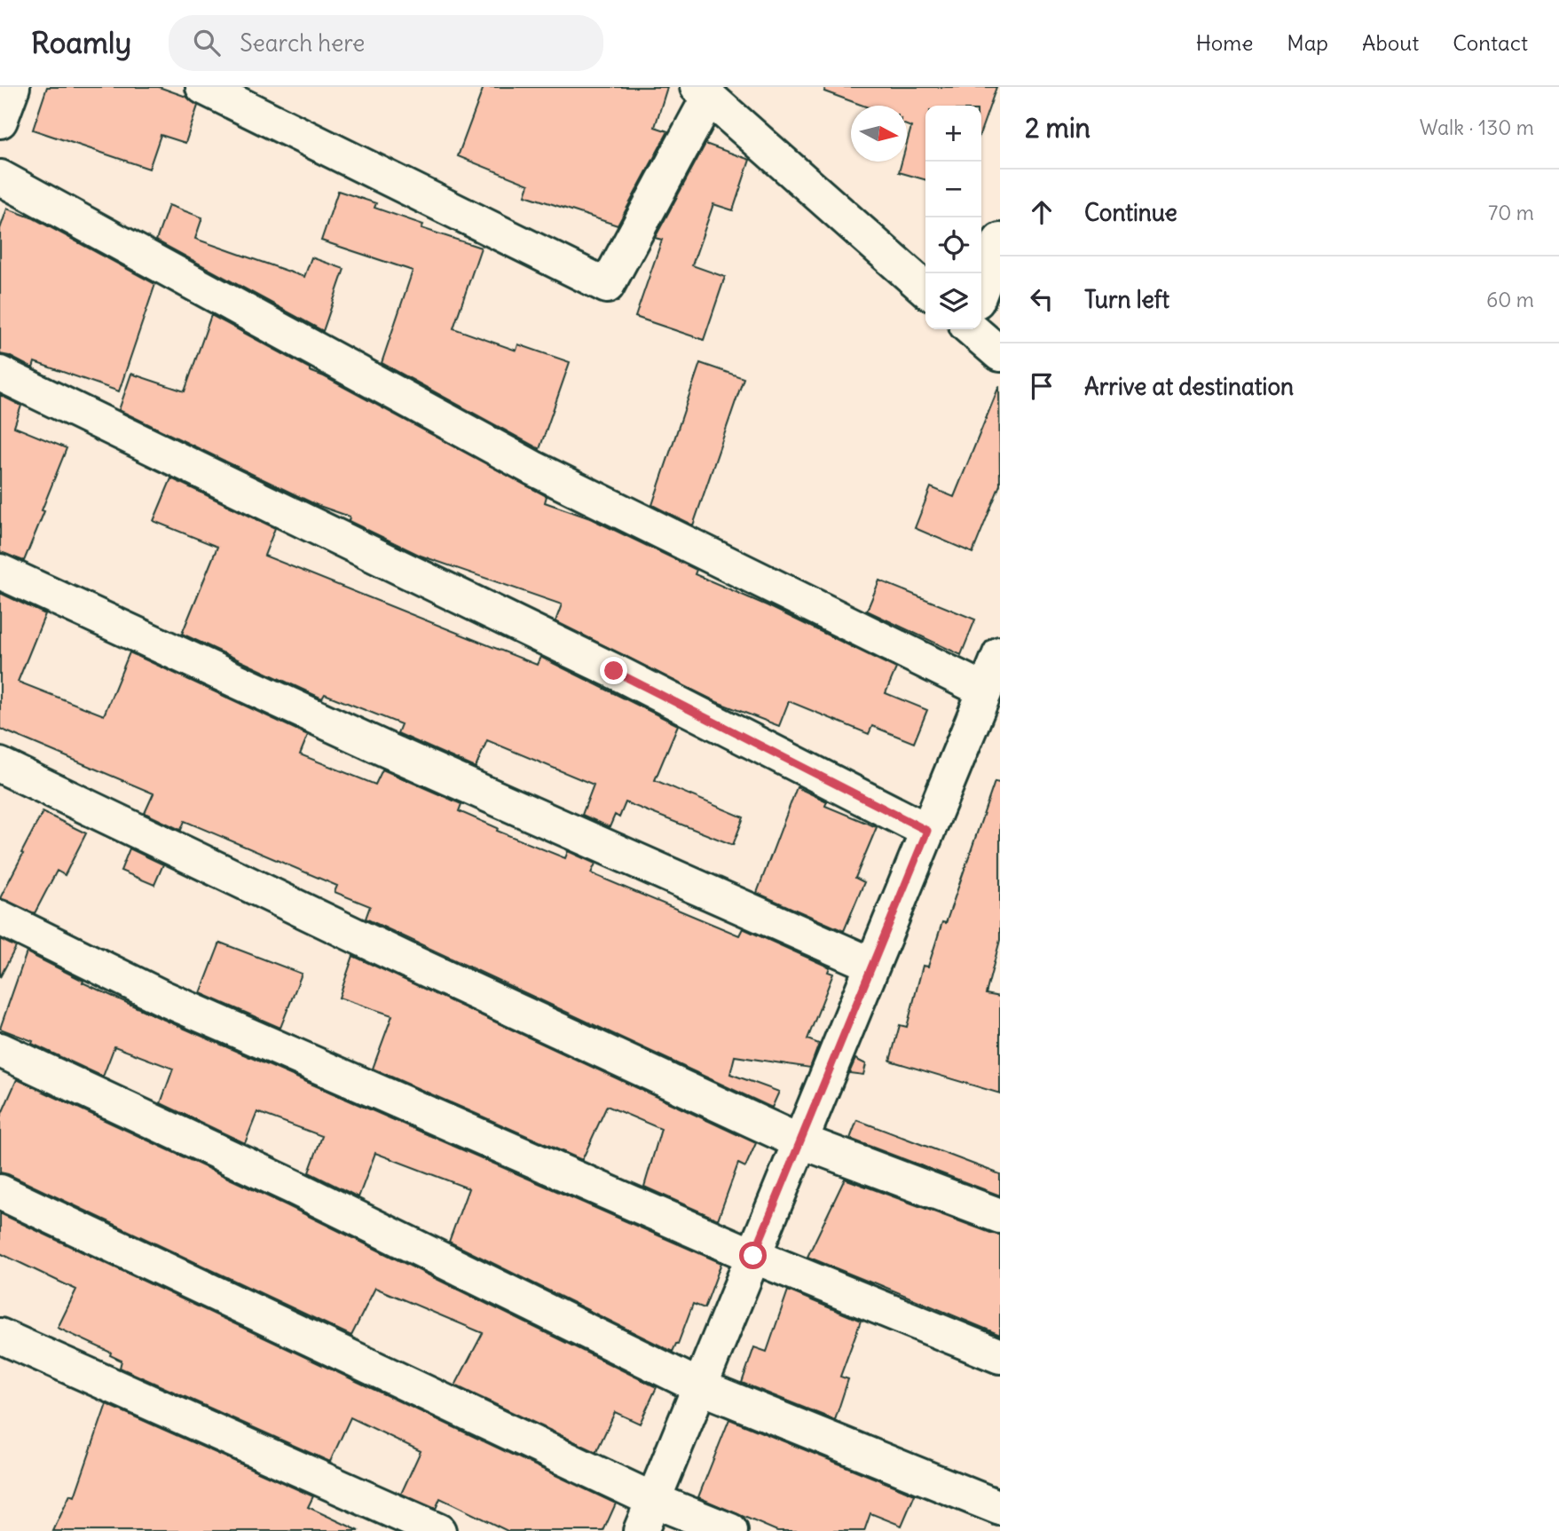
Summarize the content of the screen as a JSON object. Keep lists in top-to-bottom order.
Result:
{
  "north": "right",
  "page": {
    "header": "Roamly",
    "search": "Search here",
    "nav": [
      "Home",
      "Map",
      "About",
      "Contact"
    ],
    "heading": ["2 min", "Walk · 130 m"],
    "map_buttons": ["+", "−"],
    "list": [
      ["Continue", "70 m"],
      ["Turn left", "60 m"],
      "Arrive at destination"
    ]
  }
}
